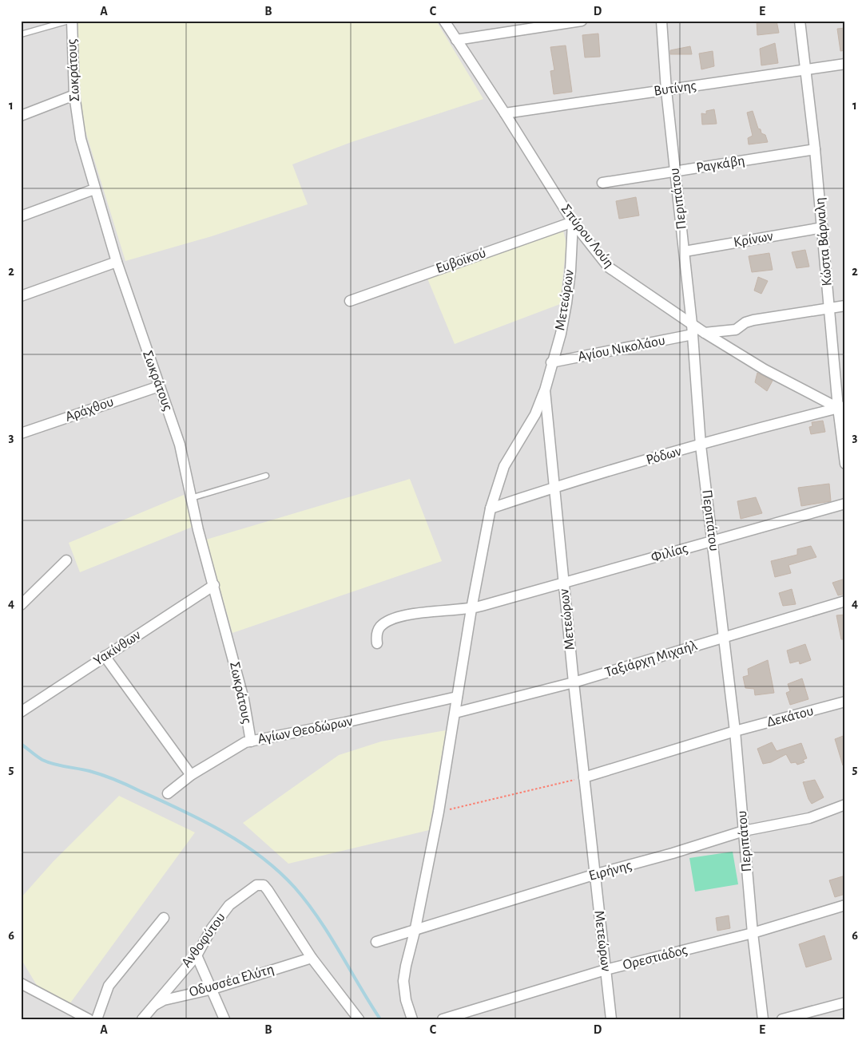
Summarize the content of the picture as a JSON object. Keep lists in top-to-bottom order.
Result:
{
  "streets": {
    "street": [
      "Σωκράτους",
      "Βυτίνης",
      "Ραγκάβη",
      "Περιπάτου",
      "Σπύρου Λούη",
      "Κρίνων",
      "Κώστα Βάρναλη",
      "Ευβοϊκού",
      "Μετεώρων",
      "Αγίου Νικολάου",
      "Αράχθου",
      "Ρόδων",
      "Φιλίας",
      "Υακίνθων",
      "Ταξιάρχη Μιχαήλ",
      "Δεκάτου",
      "Αγίων Θεοδώρων",
      "Ειρήνης",
      "Ανθοφύτου",
      "Ορεστιάδος",
      "Οδυσσέα Ελύτη"
    ]
  },
  "crossings": [
    ["Σωκράτους", "Αράχθου"],
    ["Σωκράτους", "Υακίνθων"],
    ["Σωκράτους", "Αγίων Θεοδώρων"],
    ["Βυτίνης", "Περιπάτου"],
    ["Βυτίνης", "Σπύρου Λούη"],
    ["Βυτίνης", "Κώστα Βάρναλη"],
    ["Ραγκάβη", "Περιπάτου"],
    ["Ραγκάβη", "Κώστα Βάρναλη"],
    ["Περιπάτου", "Σπύρου Λούη"],
    ["Περιπάτου", "Κρίνων"],
    ["Περιπάτου", "Αγίου Νικολάου"],
    ["Περιπάτου", "Ρόδων"],
    ["Περιπάτου", "Φιλίας"],
    ["Περιπάτου", "Ταξιάρχη Μιχαήλ"],
    ["Περιπάτου", "Δεκάτου"],
    ["Περιπάτου", "Ειρήνης"],
    ["Περιπάτου", "Ορεστιάδος"],
    ["Σπύρου Λούη", "Κώστα Βάρναλη"],
    ["Σπύρου Λούη", "Ευβοϊκού"],
    ["Σπύρου Λούη", "Μετεώρων"],
    ["Σπύρου Λούη", "Αγίου Νικολάου"],
    ["Σπύρου Λούη", "Ρόδων"],
    ["Κρίνων", "Κώστα Βάρναλη"],
    ["Κώστα Βάρναλη", "Ρόδων"],
    ["Ευβοϊκού", "Μετεώρων"],
    ["Μετεώρων", "Αγίου Νικολάου"],
    ["Μετεώρων", "Ρόδων"],
    ["Μετεώρων", "Φιλίας"],
    ["Μετεώρων", "Ταξιάρχη Μιχαήλ"],
    ["Μετεώρων", "Δεκάτου"],
    ["Μετεώρων", "Ειρήνης"],
    ["Μετεώρων", "Ορεστιάδος"],
    ["Ανθοφύτου", "Οδυσσέα Ελύτη"]
  ],
  "grid": {
    "columns": [
      "A",
      "B",
      "C",
      "D",
      "E"
    ],
    "rows": [
      "1",
      "2",
      "3",
      "4",
      "5",
      "6"
    ]
  }
}
